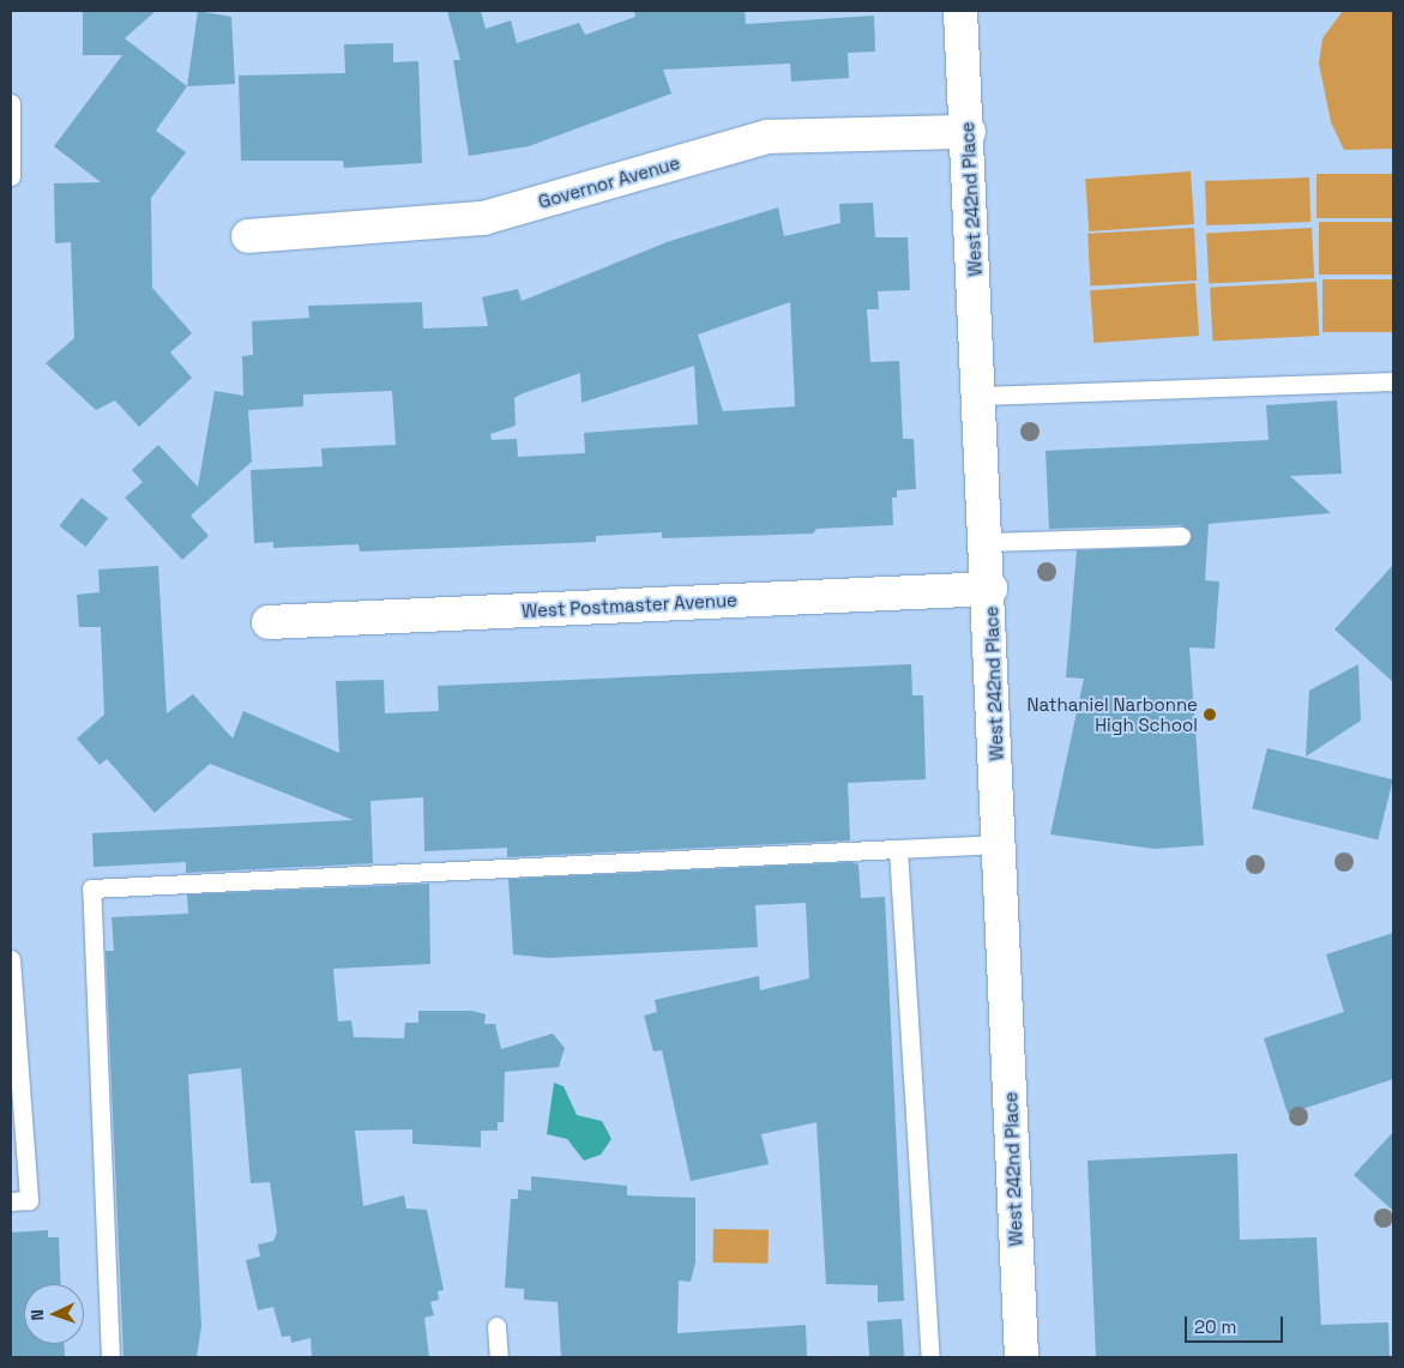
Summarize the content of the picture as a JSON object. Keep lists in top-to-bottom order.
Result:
{
  "streets": {
    "street": ["Governor Avenue", "West 242nd Place", "West Postmaster Avenue"]
  },
  "crossings": [
    ["Governor Avenue", "West 242nd Place"],
    ["West 242nd Place", "West Postmaster Avenue"]
  ],
  "places": ["Nathaniel Narbonne High School"],
  "scale_bar": "20 m",
  "north": "left"
}
